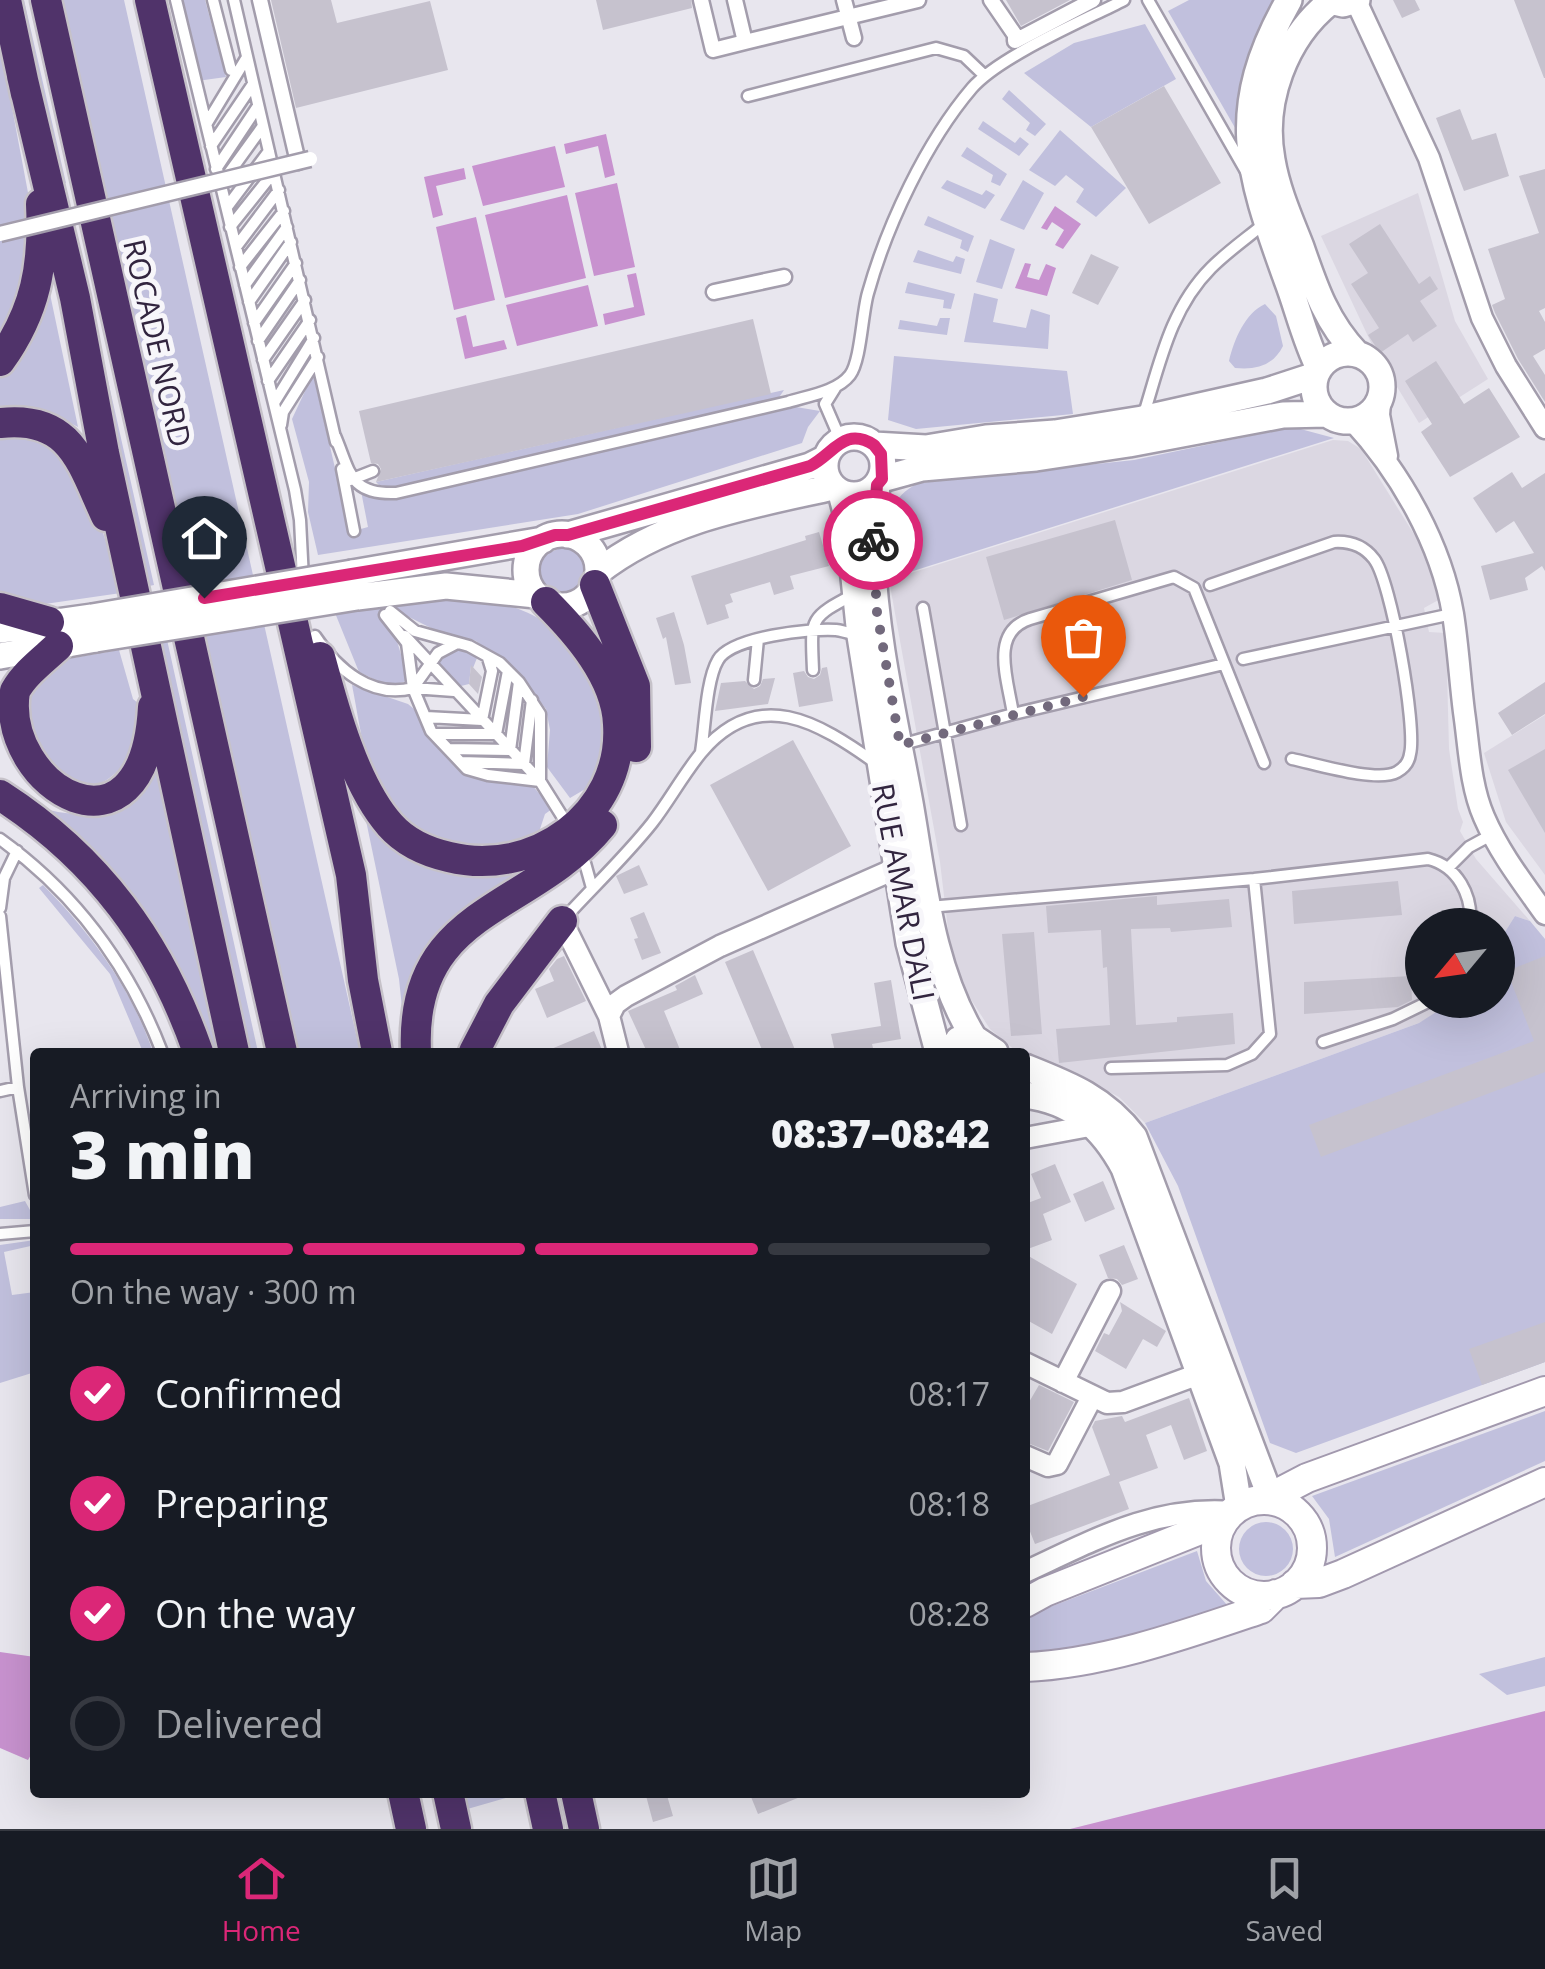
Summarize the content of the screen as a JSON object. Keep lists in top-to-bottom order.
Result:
{
  "streets": {
    "highway": ["ROCADE NORD"],
    "street": ["RUE AMAR DALI"]
  },
  "north": "bottom left",
  "page": {
    "heading": ["3 min", "Arriving in", "08:37–08:42"],
    "bar": "On the way · 300 m",
    "list": [
      ["Confirmed", "08:17"],
      ["Preparing", "08:18"],
      ["On the way", "08:28"],
      "Delivered"
    ],
    "tabs": ["Home", "Map", "Saved"]
  }
}
